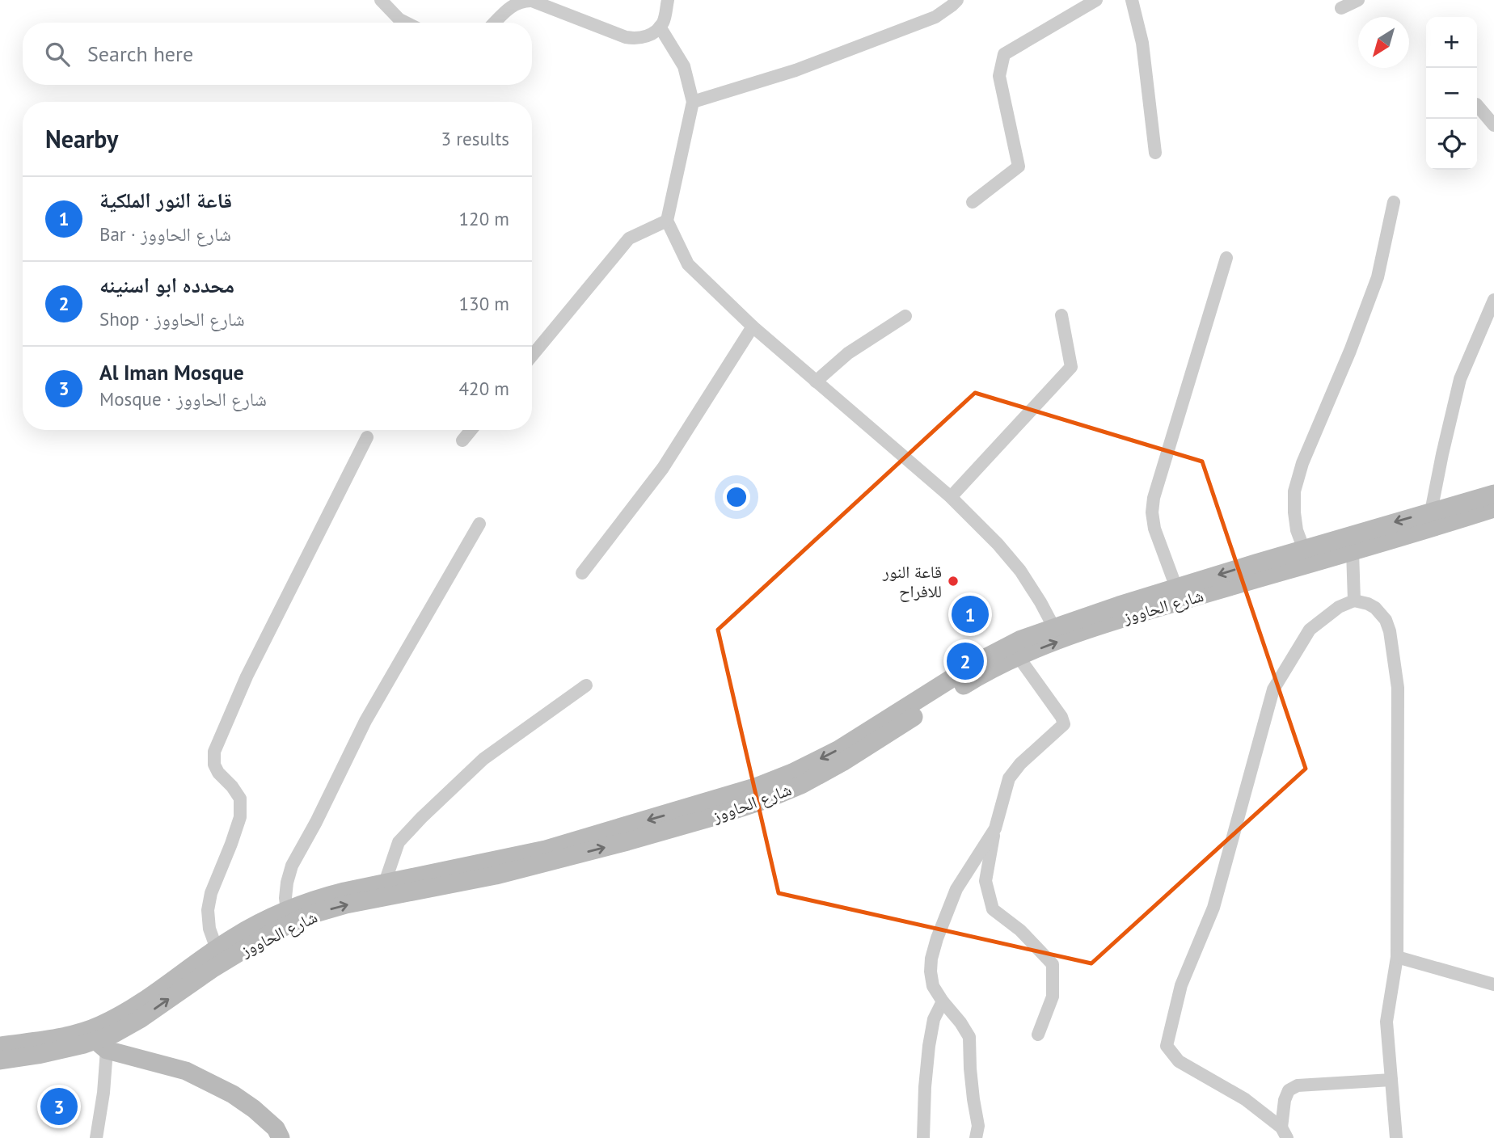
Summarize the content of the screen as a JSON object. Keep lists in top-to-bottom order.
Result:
{
  "streets": {
    "main road": ["شارع الحاووز"]
  },
  "places": ["قاعة النور للافراح"],
  "north": "bottom left",
  "page": {
    "map_buttons": ["+", "−"],
    "search": "Search here",
    "heading": ["Nearby", "3 results"],
    "list": [
      {
        "mark": "1",
        "name": "قاعة النور الملكية",
        "note": "Bar · شارع الحاووز",
        "value": "120 m"
      },
      {
        "mark": "2",
        "name": "محدده ابو اسنينه",
        "note": "Shop · شارع الحاووز",
        "value": "130 m"
      },
      {
        "mark": "3",
        "name": "Al Iman Mosque",
        "note": "Mosque · شارع الحاووز",
        "value": "420 m"
      }
    ],
    "pins": ["1", "2", "3"]
  }
}
